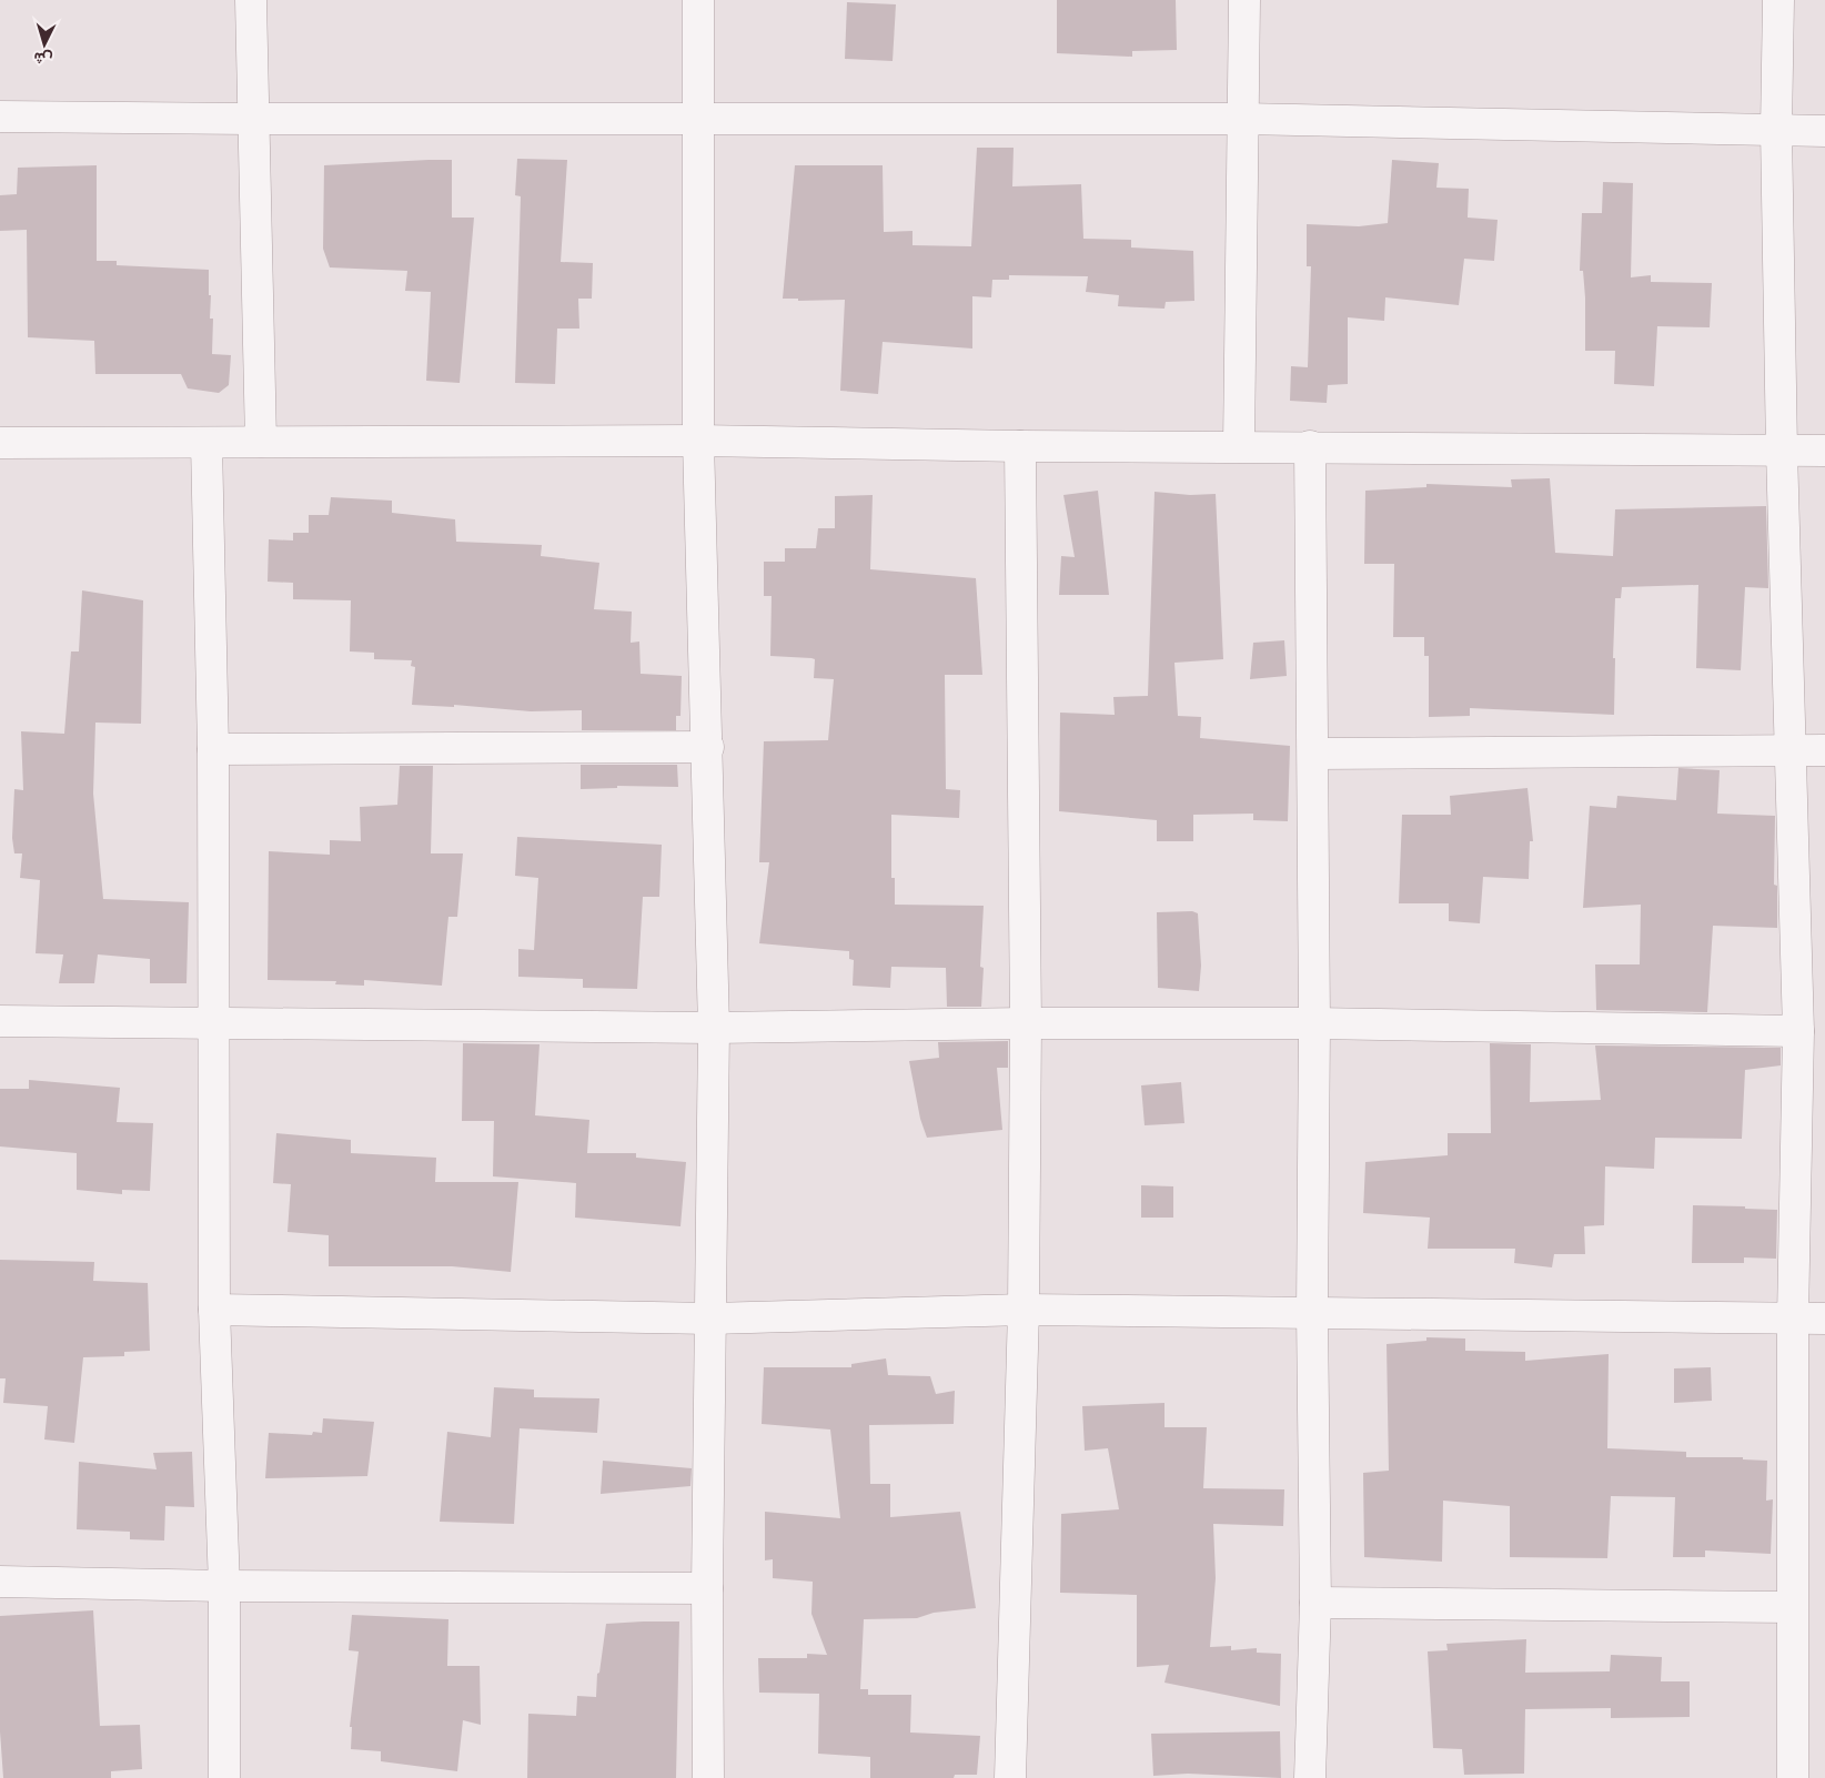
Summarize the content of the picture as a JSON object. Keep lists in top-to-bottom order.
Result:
{
  "north": "bottom"
}
